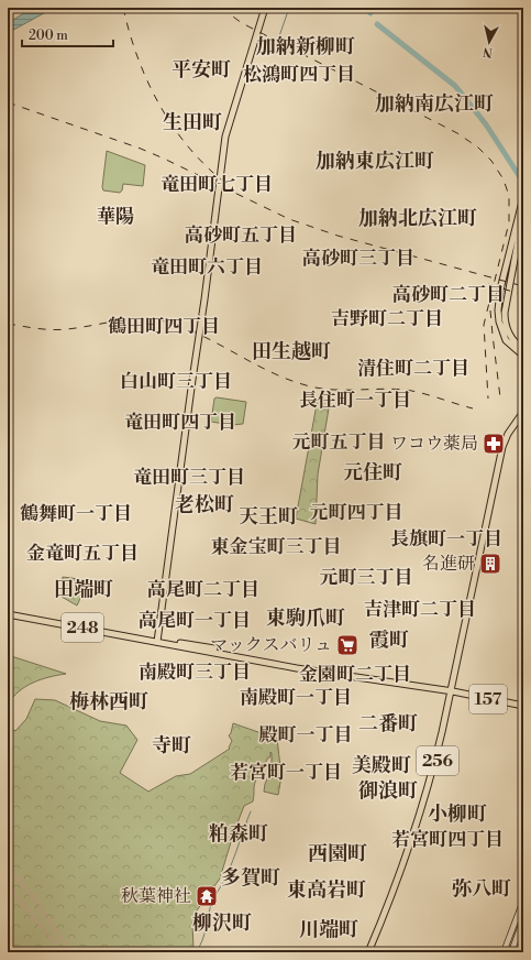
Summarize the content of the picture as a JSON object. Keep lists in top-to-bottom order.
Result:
{
  "streets": {
    "main road": ["248", "157", "256"]
  },
  "crossings": [
    ["248", "157"],
    ["248", "256"],
    ["157", "256"]
  ],
  "districts": [
    "加納新柳町",
    "平安町",
    "松鴻町四丁目",
    "加納南広江町",
    "生田町",
    "加納東広江町",
    "竜田町七丁目",
    "華陽",
    "加納北広江町",
    "高砂町五丁目",
    "高砂町三丁目",
    "竜田町六丁目",
    "高砂町二丁目",
    "吉野町二丁目",
    "鶴田町四丁目",
    "田生越町",
    "清住町二丁目",
    "白山町三丁目",
    "長住町一丁目",
    "竜田町四丁目",
    "元町五丁目",
    "元住町",
    "竜田町三丁目",
    "老松町",
    "元町四丁目",
    "鶴舞町一丁目",
    "天王町",
    "長旗町一丁目",
    "東金宝町三丁目",
    "金竜町五丁目",
    "元町三丁目",
    "田端町",
    "高尾町二丁目",
    "吉津町二丁目",
    "東駒爪町",
    "高尾町一丁目",
    "霞町",
    "南殿町三丁目",
    "金園町二丁目",
    "南殿町一丁目",
    "梅林西町",
    "二番町",
    "殿町一丁目",
    "寺町",
    "美殿町",
    "若宮町一丁目",
    "御浪町",
    "小柳町",
    "粕森町",
    "若宮町四丁目",
    "西園町",
    "多賀町",
    "弥八町",
    "東高岩町",
    "柳沢町",
    "川端町"
  ],
  "places": {
    "pharmacy": ["ワコウ薬局"],
    "building": ["名進研"],
    "supermarket": ["マックスバリュ"],
    "temple": ["秋葉神社"]
  },
  "scale_bar": "200 m",
  "north": "bottom"
}
